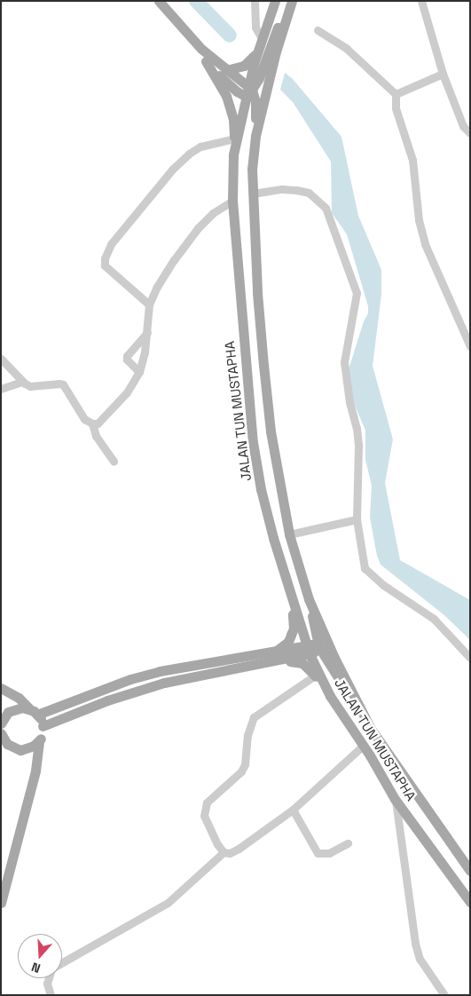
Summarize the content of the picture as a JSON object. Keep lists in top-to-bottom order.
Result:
{
  "streets": {
    "main road": ["JALAN TUN MUSTAPHA"]
  },
  "north": "bottom"
}
